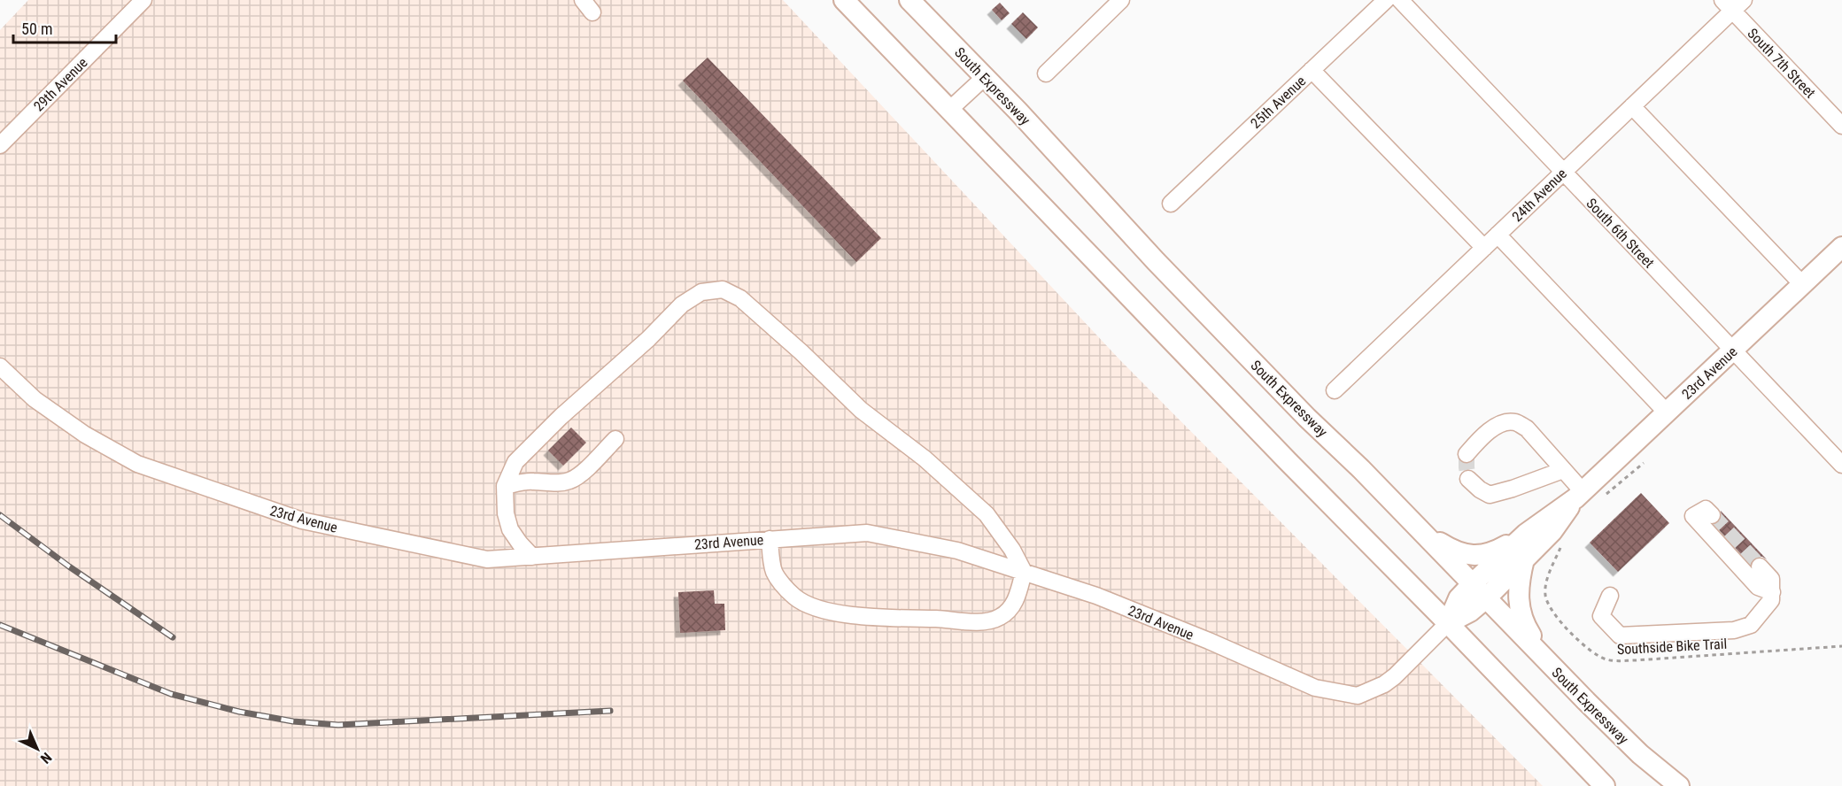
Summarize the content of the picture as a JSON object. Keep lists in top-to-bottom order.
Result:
{
  "streets": {
    "main road": ["South Expressway", "23rd Avenue"],
    "street": [
      "South 7th Street",
      "29th Avenue",
      "25th Avenue",
      "24th Avenue",
      "South 6th Street"
    ],
    "path": ["Southside Bike Trail"]
  },
  "crossings": [
    ["South 7th Street", "24th Avenue"],
    ["South Expressway", "23rd Avenue"],
    ["24th Avenue", "South 6th Street"],
    ["South 6th Street", "23rd Avenue"]
  ],
  "scale_bar": "50 m",
  "north": "bottom right"
}
